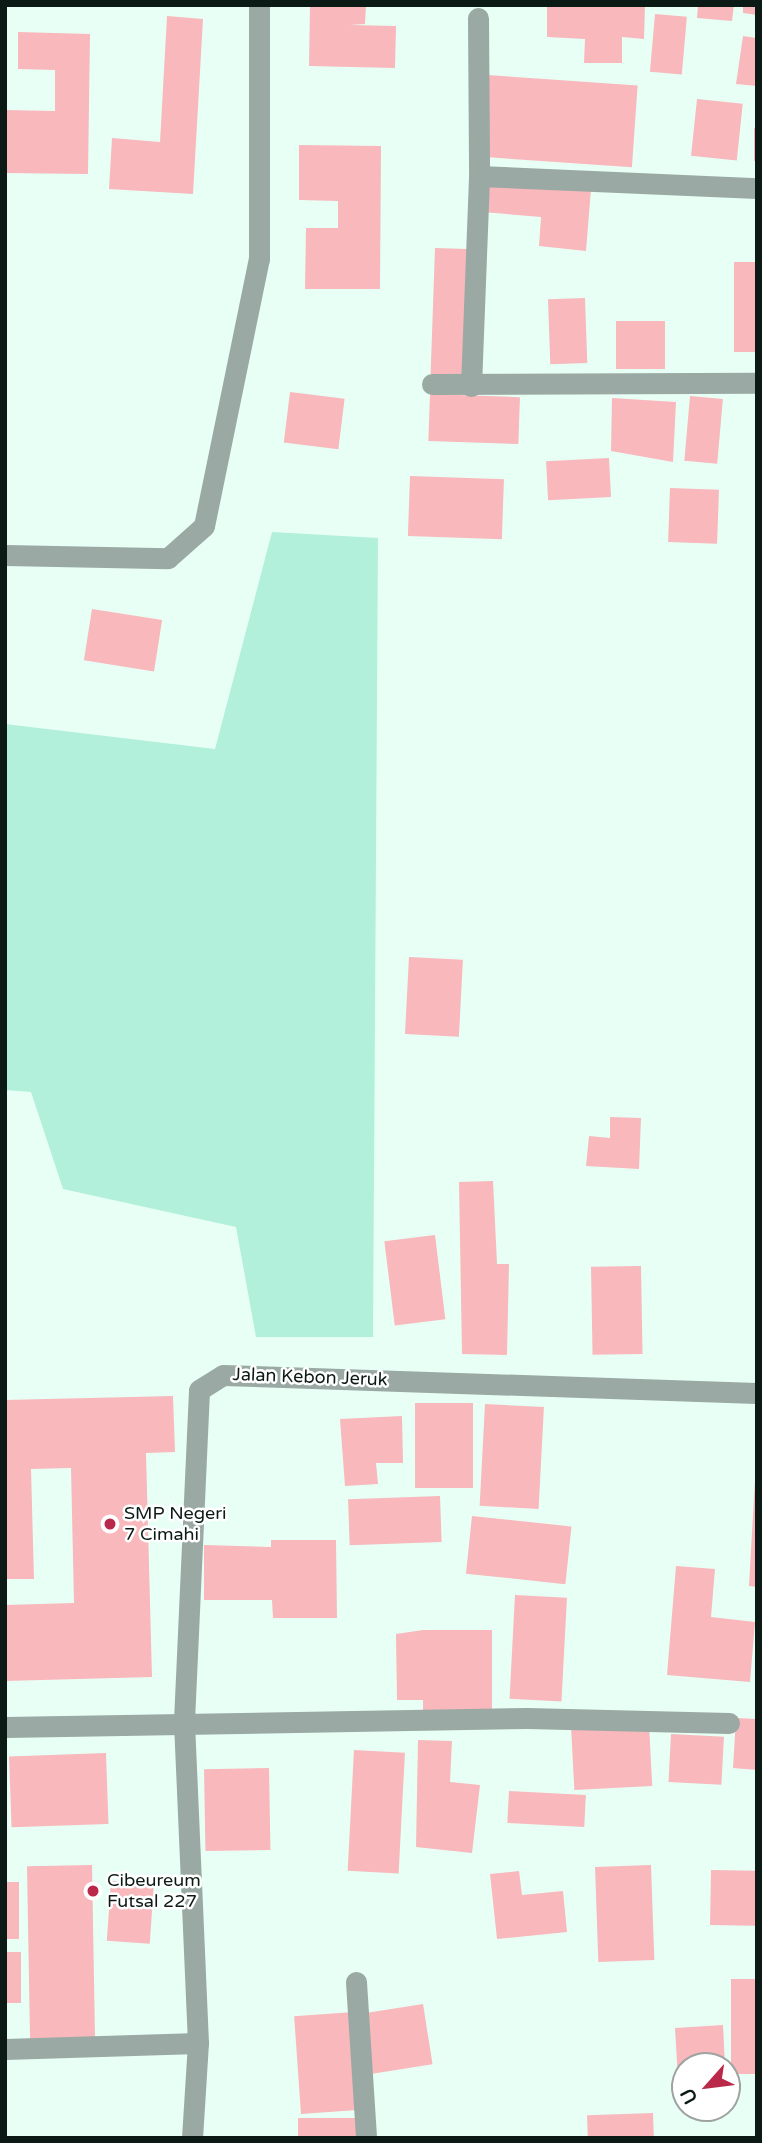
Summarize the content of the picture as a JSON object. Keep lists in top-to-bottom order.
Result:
{
  "streets": {
    "street": ["Jalan Kebon Jeruk"]
  },
  "places": ["SMP Negeri 7 Cimahi", "Cibeureum Futsal 227"],
  "north": "bottom left"
}
